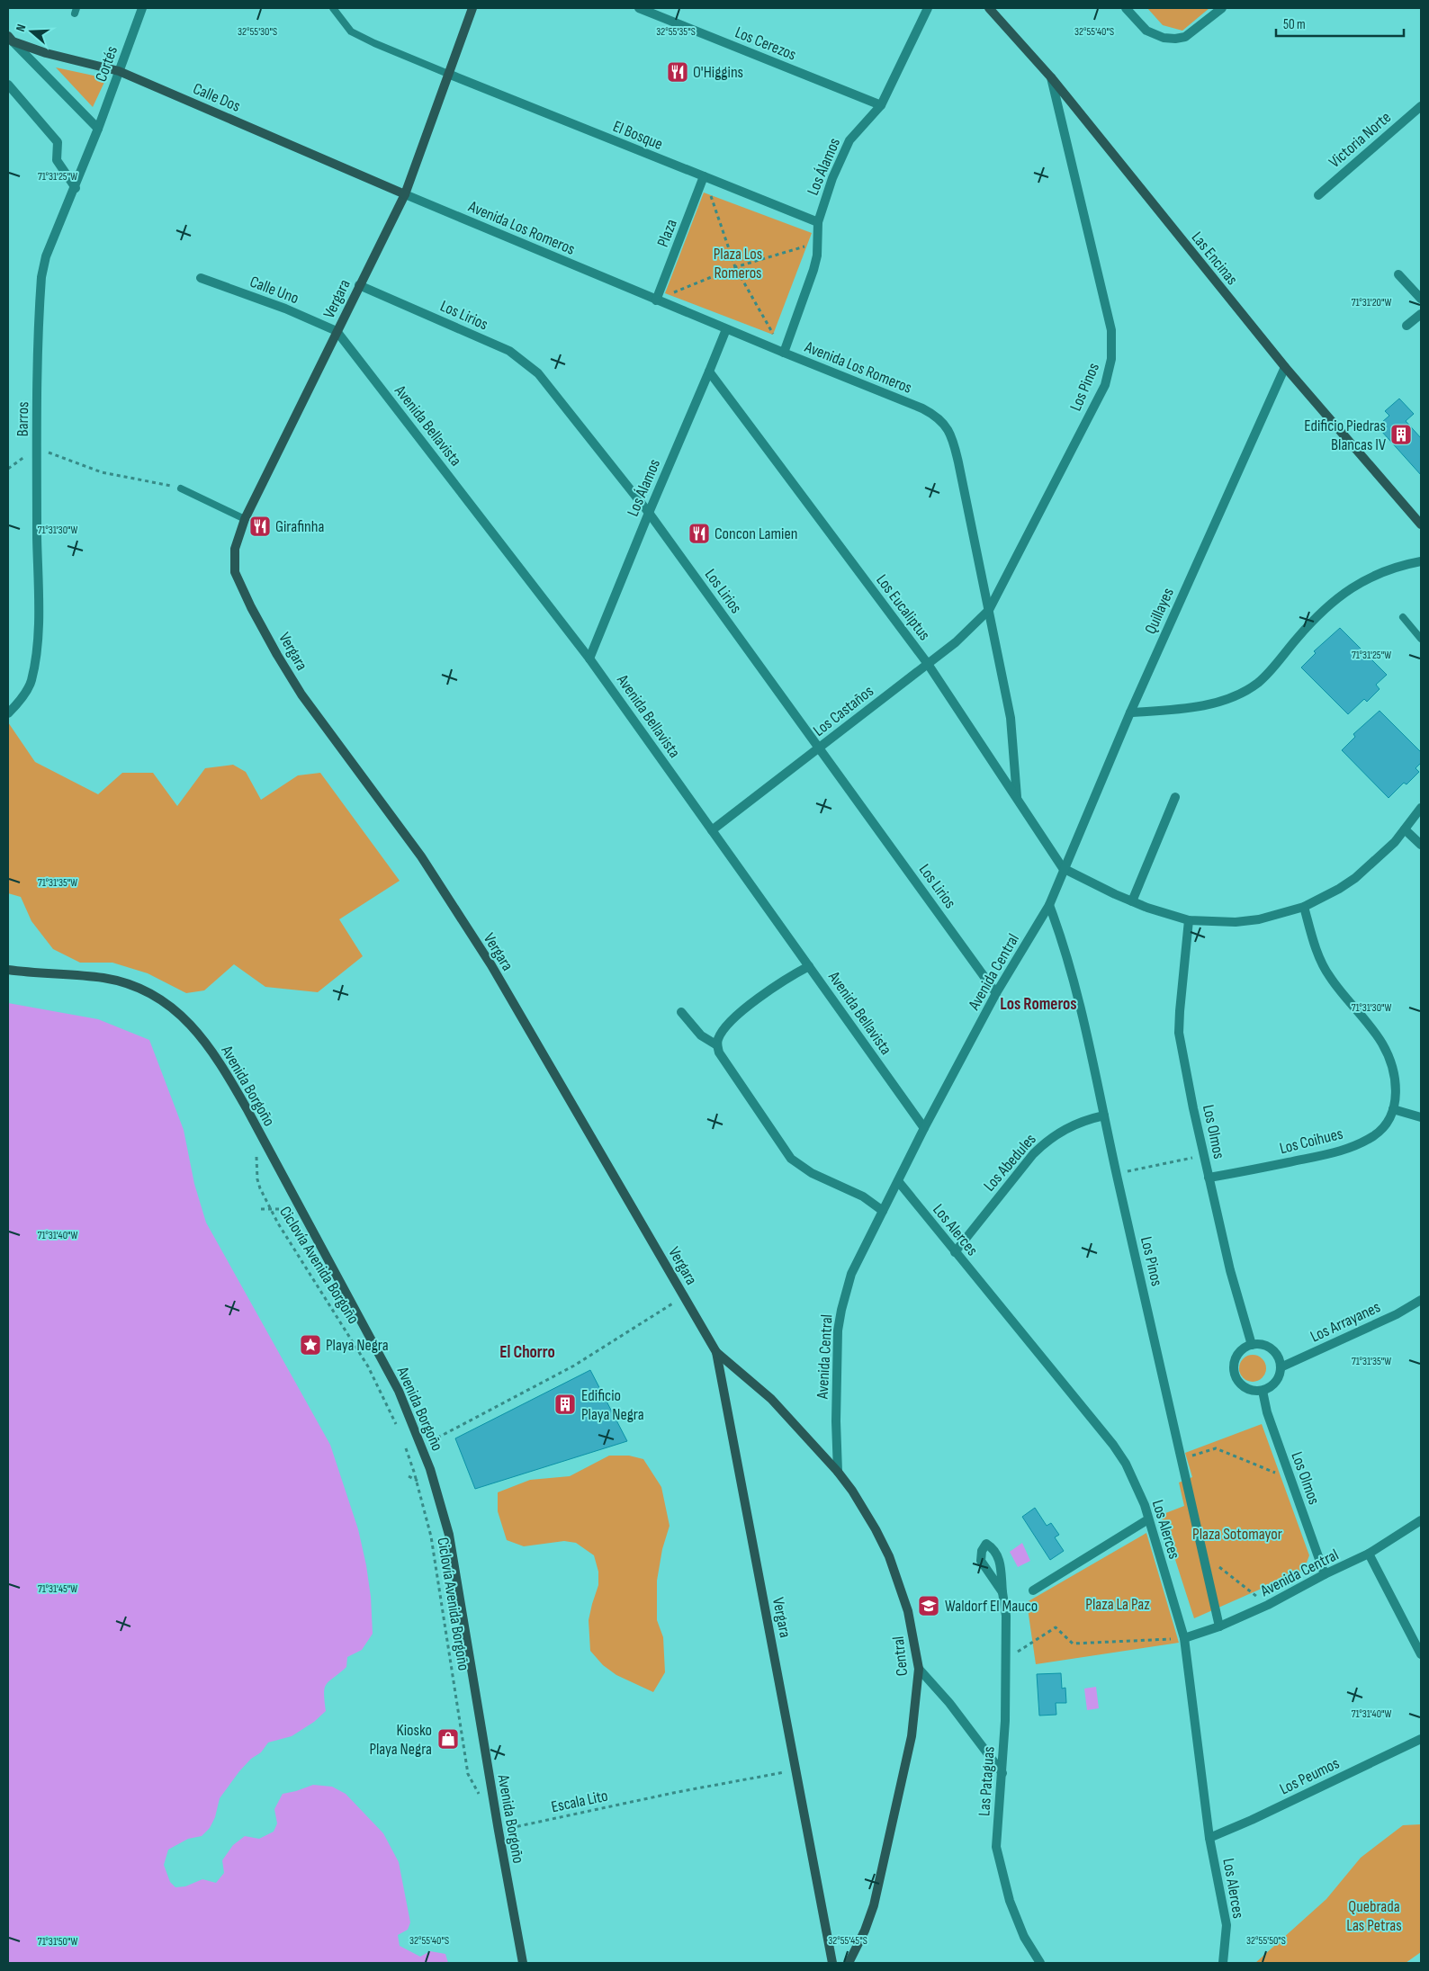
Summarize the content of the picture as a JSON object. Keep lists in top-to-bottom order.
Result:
{
  "streets": {
    "street": [
      "Los Cerezos",
      "Cortés",
      "Calle Dos",
      "El Bosque",
      "Victoria Norte",
      "Los Álamos",
      "Avenida Los Romeros",
      "Plaza",
      "Las Encinas",
      "Calle Uno",
      "Vergara",
      "Los Lirios",
      "Los Pinos",
      "Barros",
      "Avenida Bellavista",
      "Los Eucaliptus",
      "Quillayes",
      "Los Castaños",
      "Avenida Central",
      "Avenida Borgoño",
      "Los Olmos",
      "Los Coihues",
      "Los Abedules",
      "Los Alerces",
      "Los Arrayanes",
      "Central",
      "Los Peumos",
      "Las Pataguas"
    ],
    "path": ["Ciclovía Avenida Borgoño", "Escala Lito"]
  },
  "crossings": [
    ["Los Cerezos", "Los Álamos"],
    ["Cortés", "Calle Dos"],
    ["Cortés", "Barros"],
    ["Calle Dos", "Avenida Los Romeros"],
    ["Calle Dos", "Vergara"],
    ["El Bosque", "Los Álamos"],
    ["El Bosque", "Plaza"],
    ["El Bosque", "Vergara"],
    ["Los Álamos", "Avenida Los Romeros"],
    ["Los Álamos", "Los Lirios"],
    ["Los Álamos", "Avenida Bellavista"],
    ["Los Álamos", "Los Eucaliptus"],
    ["Avenida Los Romeros", "Plaza"],
    ["Avenida Los Romeros", "Vergara"],
    ["Avenida Los Romeros", "Los Pinos"],
    ["Avenida Los Romeros", "Los Eucaliptus"],
    ["Avenida Los Romeros", "Los Castaños"],
    ["Las Encinas", "Los Pinos"],
    ["Las Encinas", "Quillayes"],
    ["Calle Uno", "Vergara"],
    ["Calle Uno", "Avenida Bellavista"],
    ["Vergara", "Los Lirios"],
    ["Vergara", "Avenida Bellavista"],
    ["Vergara", "Central"],
    ["Vergara", "Escala Lito"],
    ["Los Lirios", "Los Castaños"],
    ["Los Lirios", "Avenida Central"],
    ["Los Pinos", "Los Castaños"],
    ["Los Pinos", "Avenida Central"],
    ["Los Pinos", "Los Abedules"],
    ["Avenida Bellavista", "Los Castaños"],
    ["Avenida Bellavista", "Avenida Central"],
    ["Los Eucaliptus", "Quillayes"],
    ["Los Eucaliptus", "Los Castaños"],
    ["Los Eucaliptus", "Avenida Central"],
    ["Quillayes", "Avenida Central"],
    ["Avenida Central", "Los Olmos"],
    ["Avenida Central", "Los Alerces"],
    ["Avenida Central", "Central"],
    ["Avenida Borgoño", "Escala Lito"],
    ["Los Olmos", "Los Coihues"],
    ["Los Olmos", "Los Arrayanes"],
    ["Los Abedules", "Los Alerces"],
    ["Los Alerces", "Los Peumos"]
  ],
  "districts": ["Los Romeros", "El Chorro"],
  "parks": [
    "Plaza Los Romeros",
    "Plaza Sotomayor",
    "Plaza La Paz",
    "Quebrada Las Petras"
  ],
  "places": {
    "restaurant": ["O'Higgins", "Girafinha", "Concon Lamien"],
    "building": ["Edificio Piedras Blancas IV", "Edificio Playa Negra"],
    "place": ["Playa Negra"],
    "school or university": ["Waldorf El Mauco"],
    "shop": ["Kiosko Playa Negra"]
  },
  "scale_bar": "50 m",
  "north": "left",
  "coordinates": [
    "32°55'30\"S",
    "32°55'35\"S",
    "32°55'40\"S",
    "71°31'25\"W",
    "71°31'20\"W",
    "71°31'30\"W",
    "71°31'35\"W",
    "71°31'40\"W",
    "71°31'45\"W",
    "32°55'45\"S",
    "32°55'50\"S",
    "71°31'50\"W"
  ]
}
